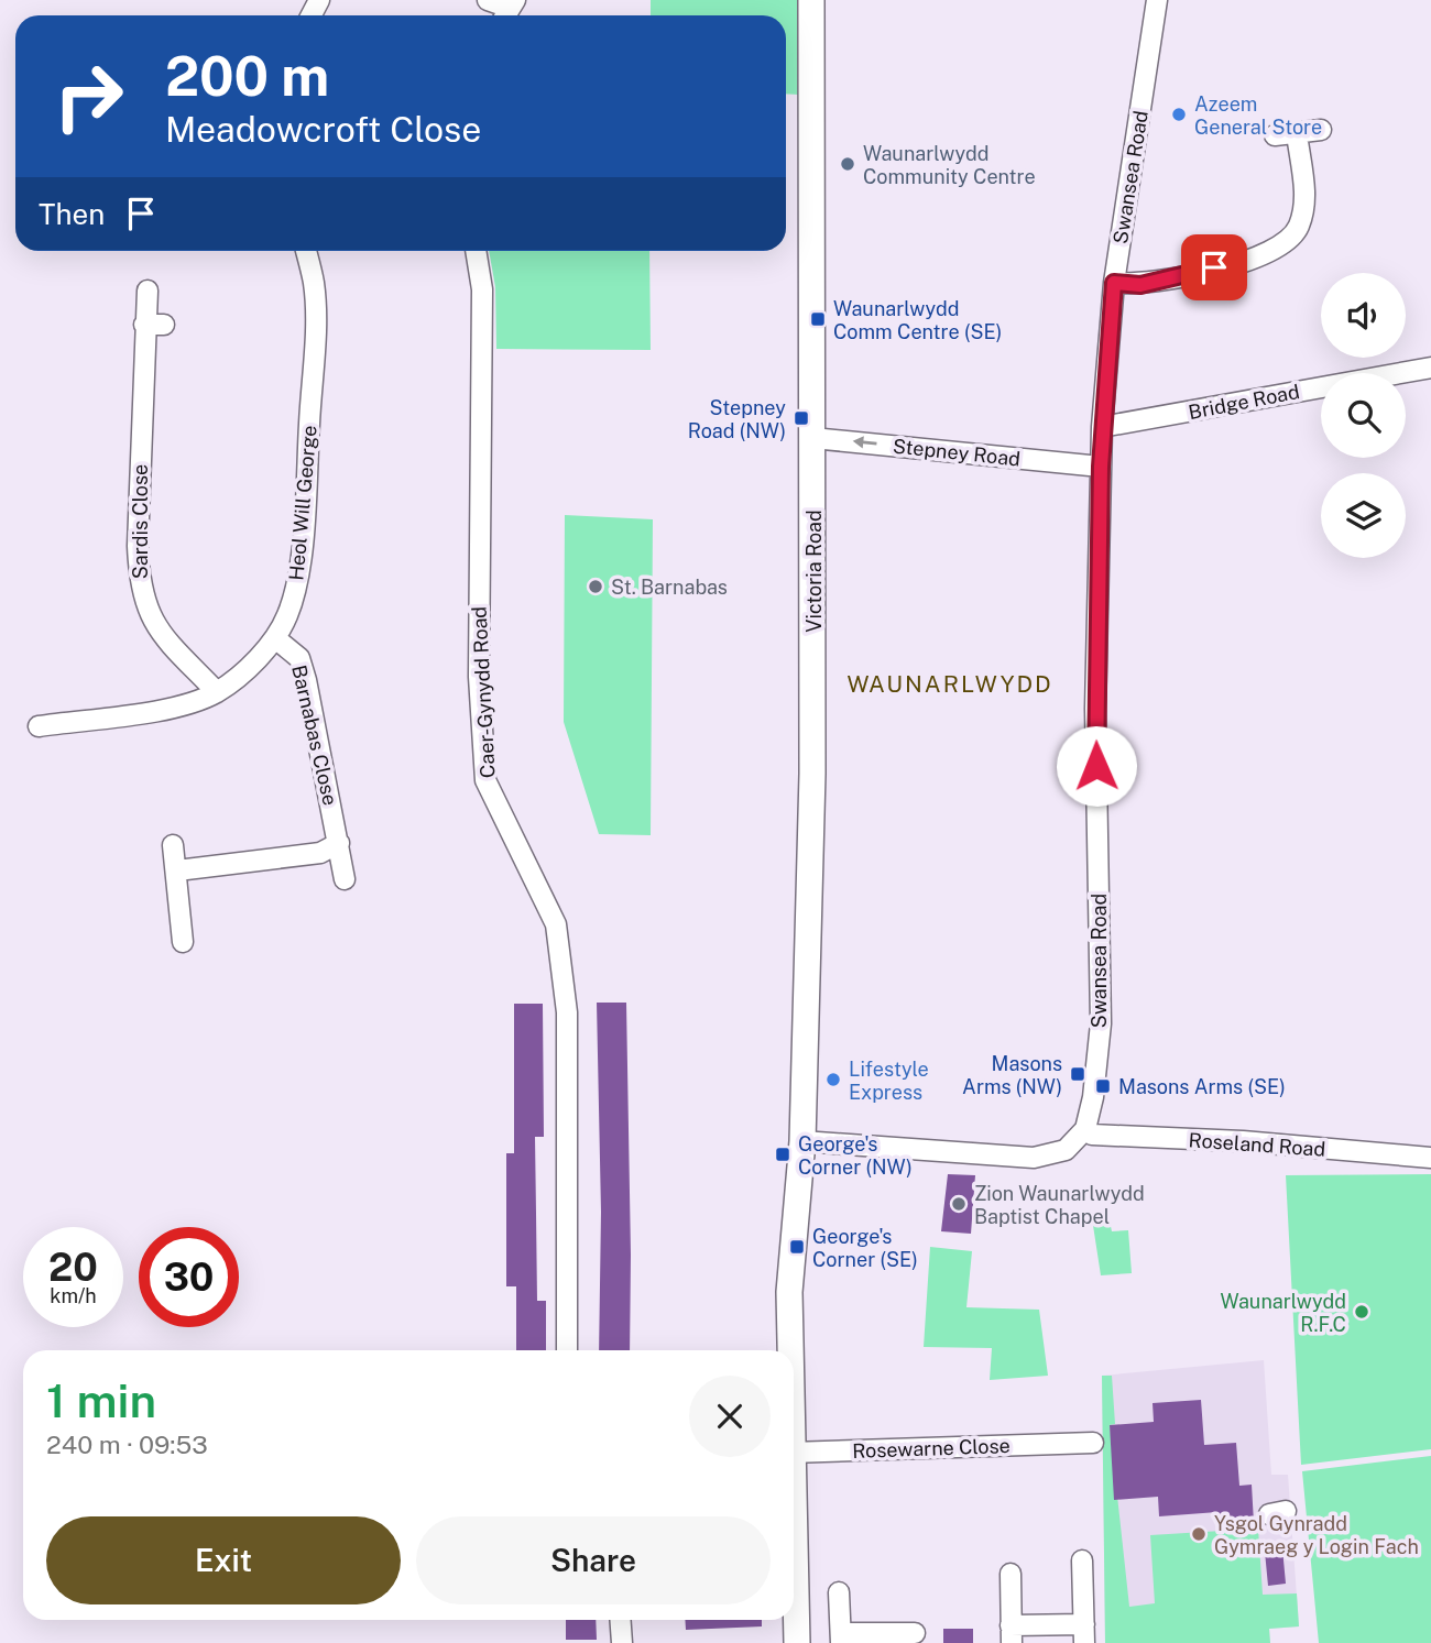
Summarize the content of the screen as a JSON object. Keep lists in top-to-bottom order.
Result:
{
  "streets": {
    "main road": ["Victoria Road"],
    "street": [
      "Swansea Road",
      "Bridge Road",
      "Stepney Road",
      "Heol Will George",
      "Sardis Close",
      "Caer-Gynydd Road",
      "Barnabas Close",
      "Roseland Road",
      "Rosewarne Close"
    ]
  },
  "crossings": [
    ["Swansea Road", "Bridge Road"],
    ["Swansea Road", "Stepney Road"],
    ["Swansea Road", "Roseland Road"],
    ["Stepney Road", "Victoria Road"],
    ["Heol Will George", "Sardis Close"],
    ["Heol Will George", "Barnabas Close"]
  ],
  "one_way": ["Stepney Road"],
  "districts": ["WAUNARLWYDD"],
  "places": {
    "other": [
      "Azeem General Store",
      "Waunarlwydd Community Centre",
      "St. Barnabas",
      "Lifestyle Express",
      "Zion Waunarlwydd Baptist Chapel",
      "Waunarlwydd R.F.C",
      "Ysgol Gynradd Gymraeg y Login Fach"
    ],
    "transit": [
      "Waunarlwydd Comm Centre (SE)",
      "Stepney Road (NW)",
      "Masons Arms (NW)",
      "Masons Arms (SE)",
      "George's Corner (NW)",
      "George's Corner (SE)"
    ]
  },
  "page": {
    "turn": ["200 m", "Meadowcroft Close"],
    "then": "Then",
    "speed": "20 km/h",
    "limit": "30",
    "heading": ["1 min", "240 m · 09:53"],
    "buttons": ["Exit", "Share"]
  }
}
